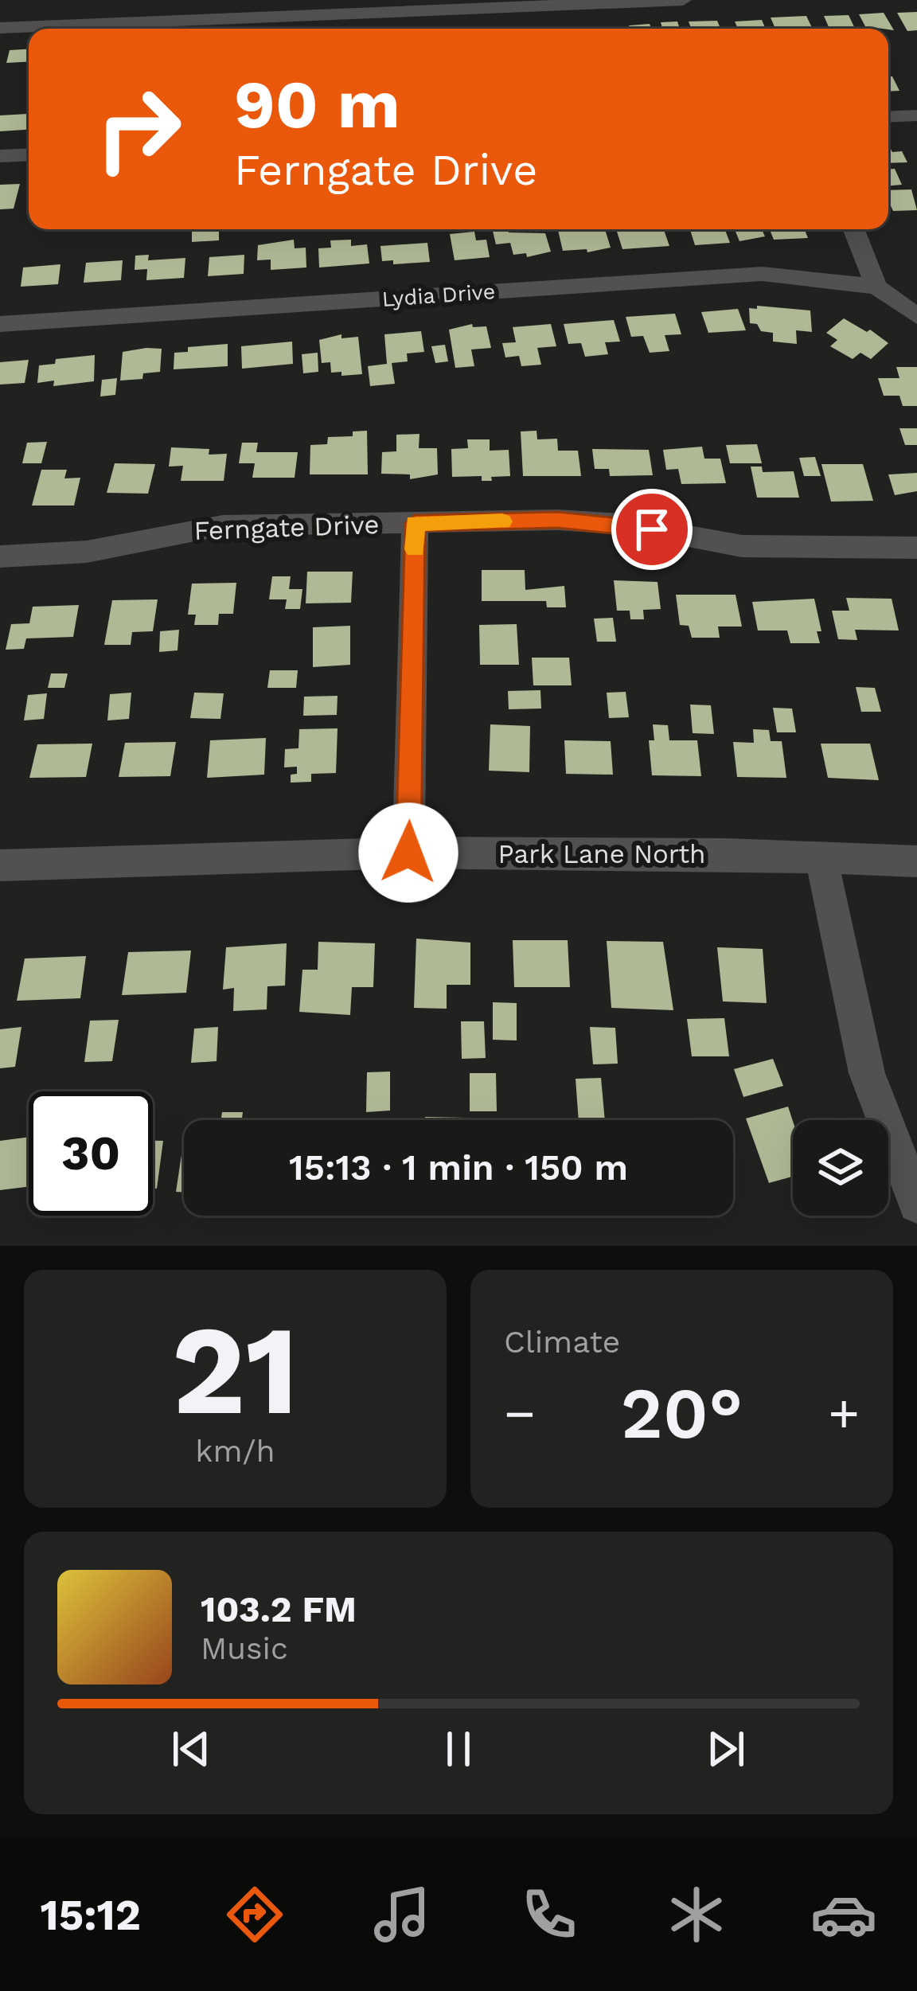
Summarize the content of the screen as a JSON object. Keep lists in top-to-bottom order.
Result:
{
  "streets": {
    "street": ["Lydia Drive", "Ferngate Drive", "Park Lane North"]
  },
  "page": {
    "turn": ["90 m", "Ferngate Drive"],
    "limit": "30",
    "trip": "15:13 · 1 min · 150 m",
    "tile": [
      ["21", "km/h"],
      "Climate"
    ],
    "heat": ["−", "20°", "+"],
    "song": ["103.2 FM", "Music"],
    "tabs": "15:12"
  }
}
